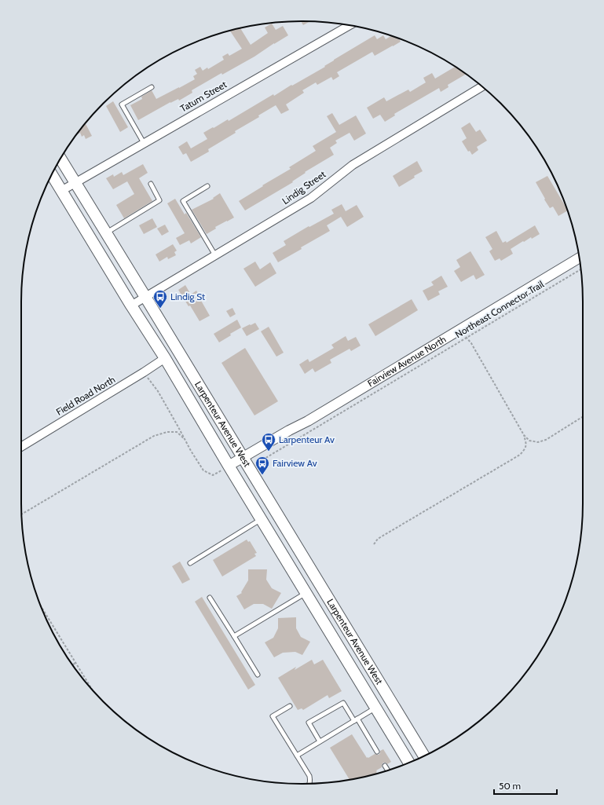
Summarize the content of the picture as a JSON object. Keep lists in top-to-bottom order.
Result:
{
  "streets": {
    "main road": ["Larpenteur Avenue West"],
    "street": [
      "Tatum Street",
      "Lindig Street",
      "Fairview Avenue North",
      "Field Road North"
    ],
    "path": ["Northeast Connector Trail"]
  },
  "crossings": [
    ["Tatum Street", "Larpenteur Avenue West"],
    ["Lindig Street", "Larpenteur Avenue West"],
    ["Fairview Avenue North", "Larpenteur Avenue West"],
    ["Field Road North", "Larpenteur Avenue West"]
  ],
  "places": {
    "bus stop": ["Lindig St", "Larpenteur Av", "Fairview Av"]
  },
  "scale_bar": "50 m"
}
